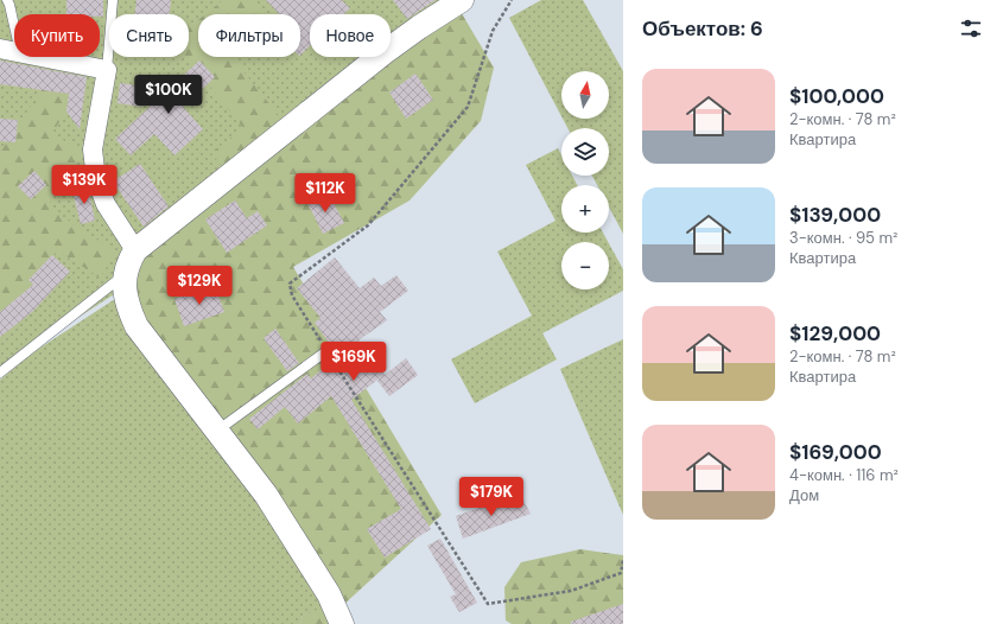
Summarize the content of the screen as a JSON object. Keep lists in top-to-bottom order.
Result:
{
  "north": "top",
  "page": {
    "heading": "Объектов: 6",
    "chip": [
      "Купить",
      "Снять",
      "Фильтры",
      "Новое"
    ],
    "list": [
      {
        "name": "$100,000",
        "note": "2-комн. · 78 m² · Квартира"
      },
      {
        "name": "$139,000",
        "note": "3-комн. · 95 m² · Квартира"
      },
      {
        "name": "$129,000",
        "note": "2-комн. · 78 m² · Квартира"
      },
      {
        "name": "$169,000",
        "note": "4-комн. · 116 m² · Дом"
      }
    ],
    "map_buttons": ["+", "−"],
    "price": [
      "$100K",
      "$139K",
      "$112K",
      "$129K",
      "$169K",
      "$179K"
    ]
  }
}
